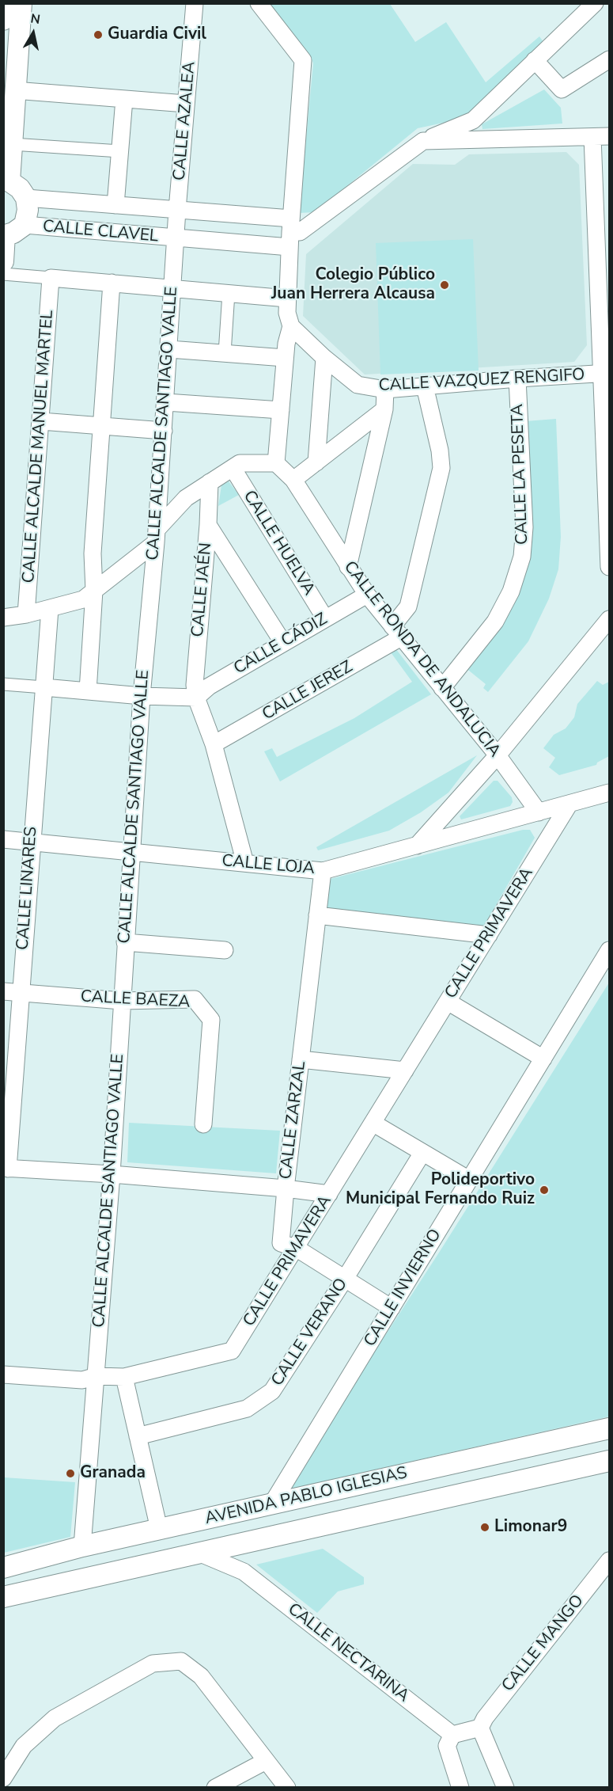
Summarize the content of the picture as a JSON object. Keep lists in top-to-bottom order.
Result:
{
  "streets": {
    "street": [
      "CALLE AZALEA",
      "CALLE CLAVEL",
      "CALLE VAZQUEZ RENGIFO",
      "CALLE ALCALDE SANTIAGO VALLE",
      "CALLE ALCALDE MANUEL MARTEL",
      "CALLE LA PESETA",
      "CALLE HUELVA",
      "CALLE JAÉN",
      "CALLE CÁDIZ",
      "CALLE RONDA DE ANDALUCIA",
      "CALLE JEREZ",
      "CALLE LOJA",
      "CALLE LINARES",
      "CALLE PRIMAVERA",
      "CALLE BAEZA",
      "CALLE ZARZAL",
      "CALLE INVIERNO",
      "CALLE VERANO",
      "AVENIDA PABLO IGLESIAS",
      "CALLE MANGO",
      "CALLE NECTARINA"
    ]
  },
  "crossings": [
    ["CALLE AZALEA", "CALLE CLAVEL"],
    ["CALLE CLAVEL", "CALLE ALCALDE SANTIAGO VALLE"],
    ["CALLE VAZQUEZ RENGIFO", "CALLE LA PESETA"],
    ["CALLE ALCALDE SANTIAGO VALLE", "CALLE LOJA"],
    ["CALLE ALCALDE SANTIAGO VALLE", "CALLE PRIMAVERA"],
    ["CALLE ALCALDE SANTIAGO VALLE", "CALLE BAEZA"],
    ["CALLE ALCALDE SANTIAGO VALLE", "AVENIDA PABLO IGLESIAS"],
    ["CALLE LA PESETA", "CALLE RONDA DE ANDALUCIA"],
    ["CALLE HUELVA", "CALLE CÁDIZ"],
    ["CALLE JAÉN", "CALLE CÁDIZ"],
    ["CALLE JAÉN", "CALLE JEREZ"],
    ["CALLE JAÉN", "CALLE LOJA"],
    ["CALLE CÁDIZ", "CALLE RONDA DE ANDALUCIA"],
    ["CALLE RONDA DE ANDALUCIA", "CALLE JEREZ"],
    ["CALLE RONDA DE ANDALUCIA", "CALLE LOJA"],
    ["CALLE LOJA", "CALLE LINARES"],
    ["CALLE LOJA", "CALLE PRIMAVERA"],
    ["CALLE LOJA", "CALLE ZARZAL"],
    ["CALLE LINARES", "CALLE BAEZA"],
    ["CALLE PRIMAVERA", "CALLE ZARZAL"],
    ["CALLE ZARZAL", "CALLE INVIERNO"],
    ["CALLE ZARZAL", "CALLE VERANO"],
    ["CALLE INVIERNO", "AVENIDA PABLO IGLESIAS"],
    ["AVENIDA PABLO IGLESIAS", "CALLE NECTARINA"]
  ],
  "places": [
    "Guardia Civil",
    "Colegio Público Juan Herrera Alcausa",
    "Polideportivo Municipal Fernando Ruiz",
    "Granada",
    "Limonar9"
  ],
  "north": "top"
}
